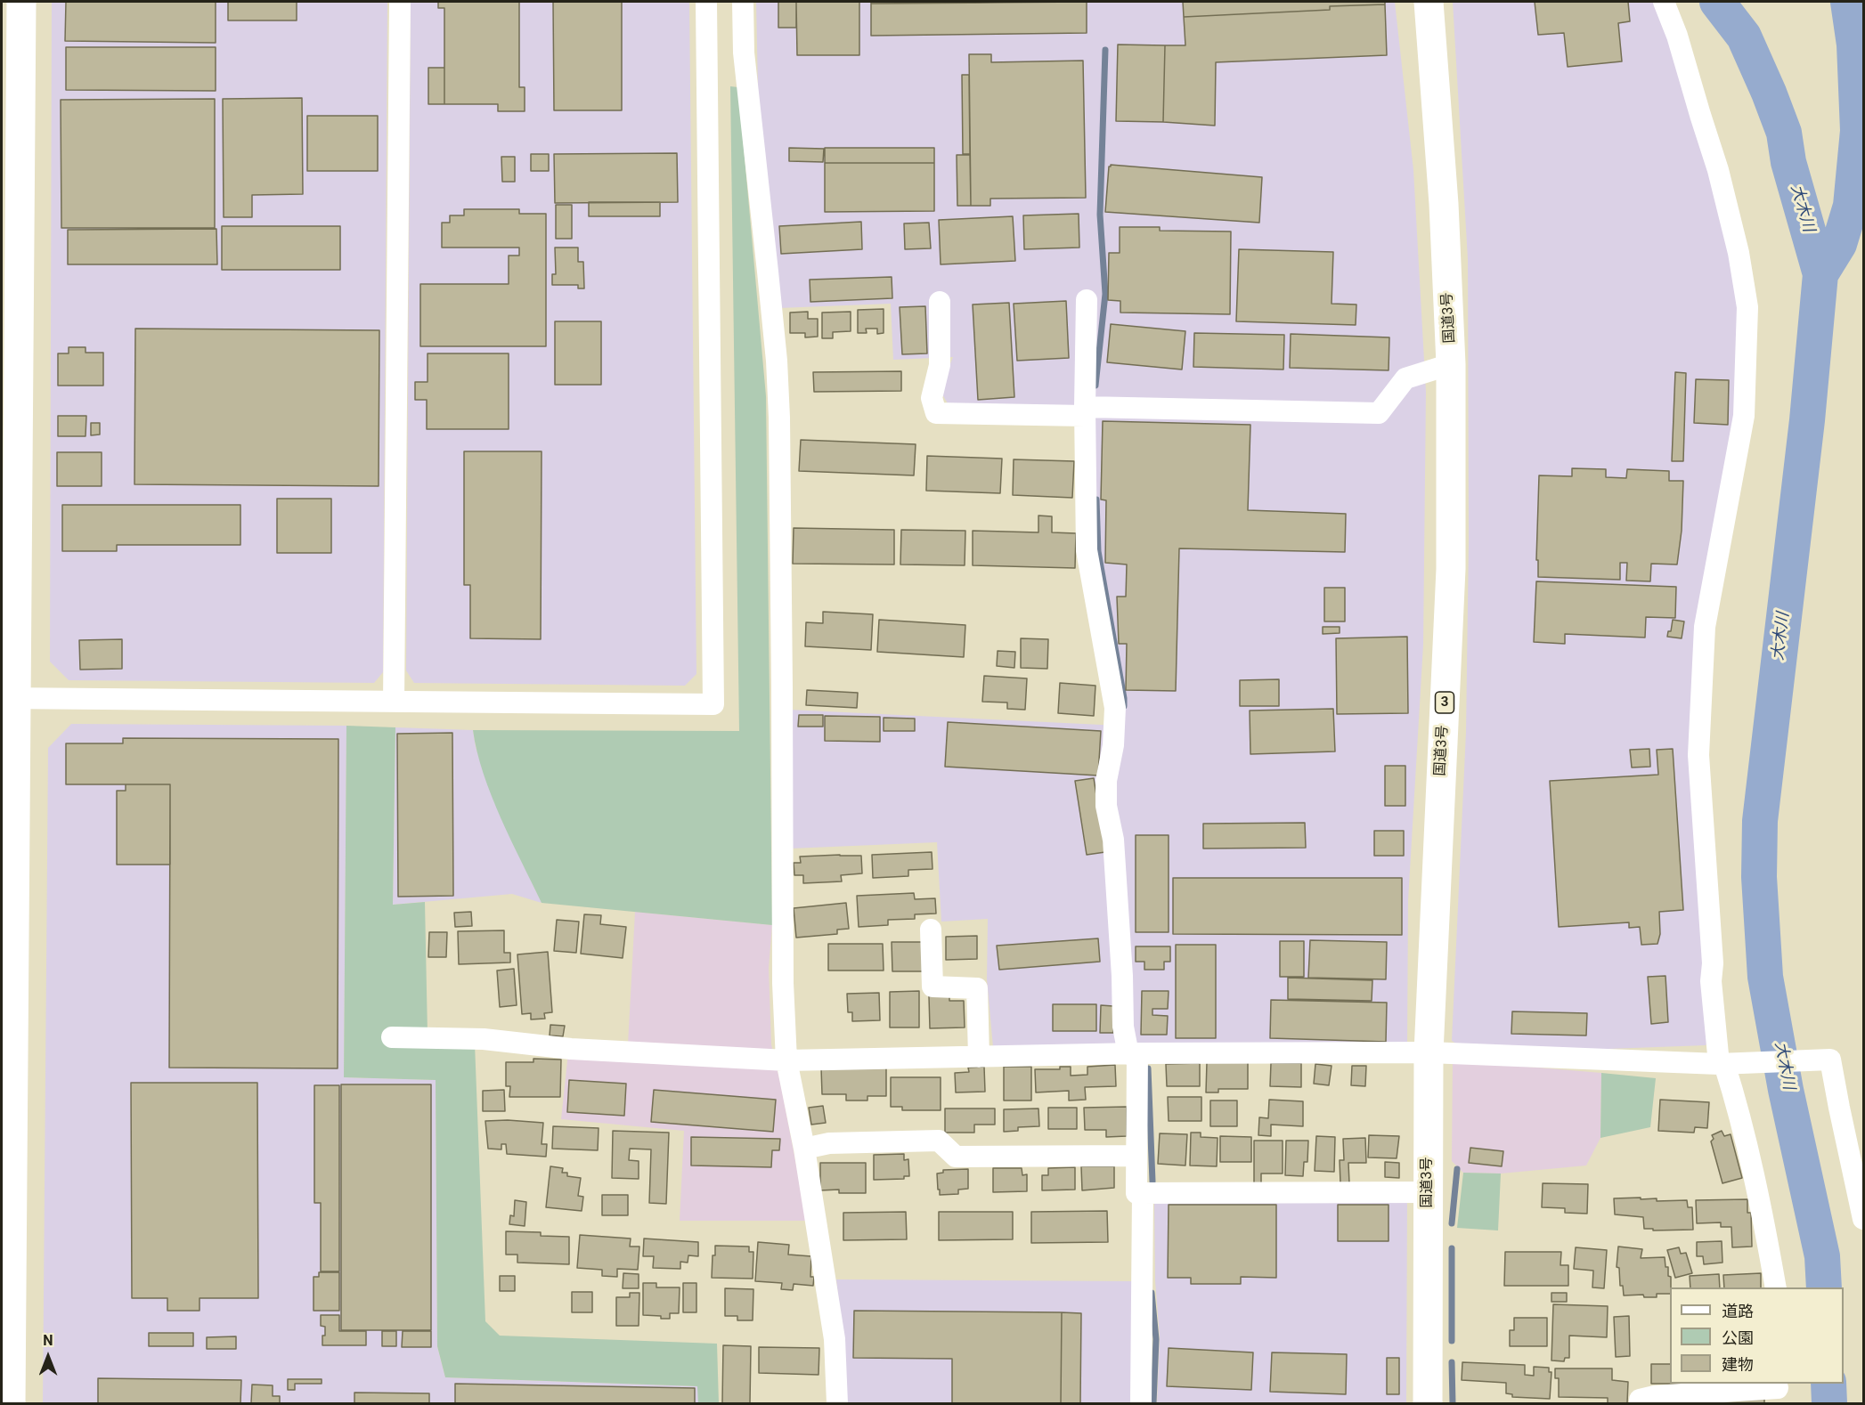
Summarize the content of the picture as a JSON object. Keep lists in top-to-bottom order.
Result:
{
  "streets": {
    "main road": ["国道3号", "3"]
  },
  "water": ["大木川"],
  "legend": ["道路", "公園", "建物"],
  "north": "top"
}
